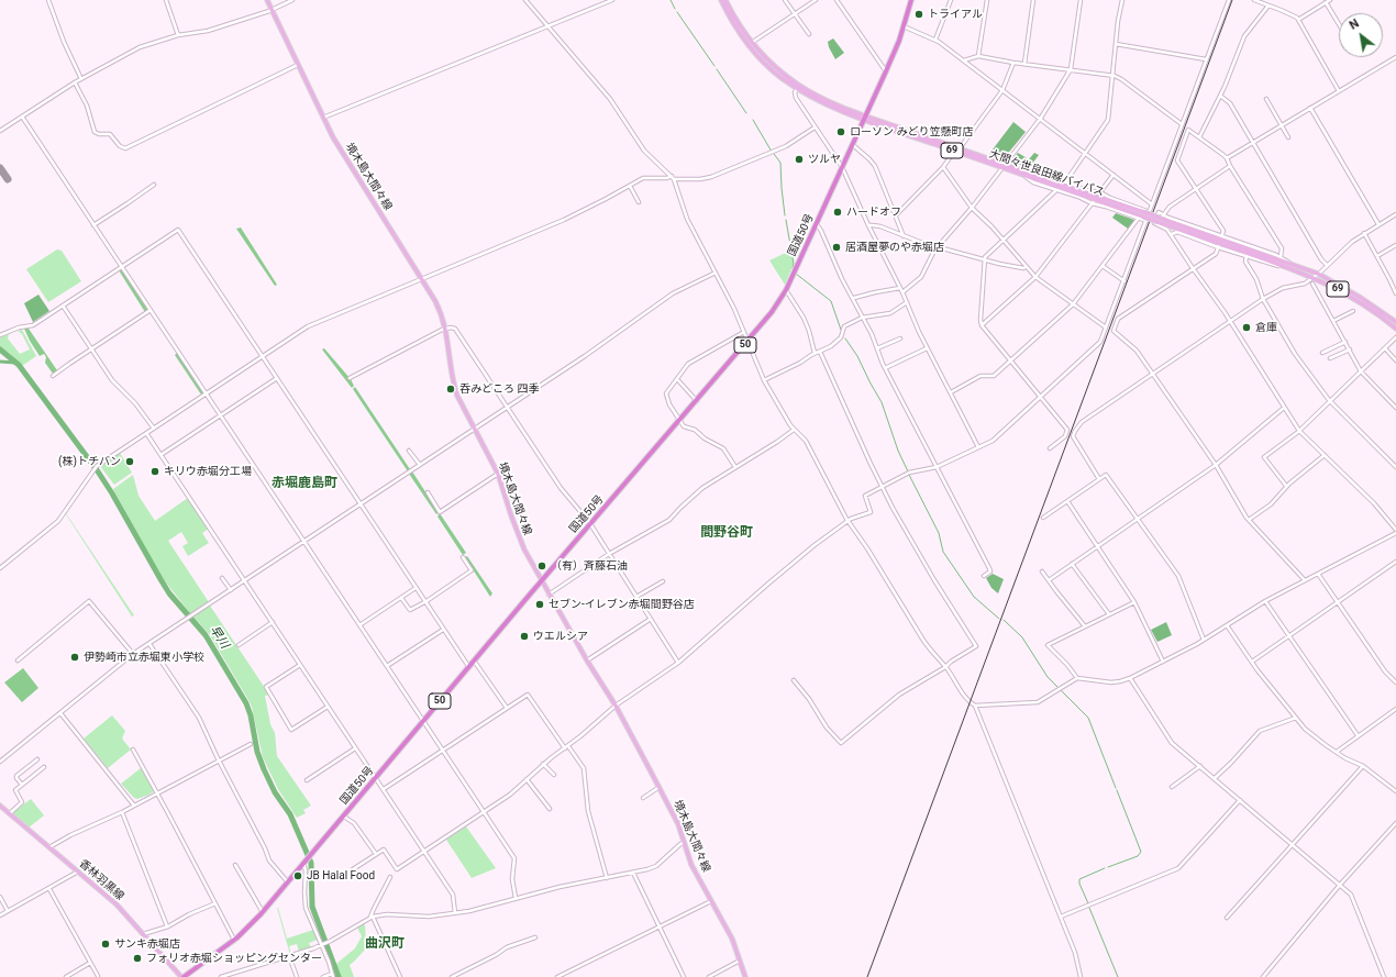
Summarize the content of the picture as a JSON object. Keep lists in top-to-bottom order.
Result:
{
  "streets": {
    "highway": ["国道50号", "50"],
    "main road": [
      "69",
      "大間々世良田線バイパス",
      "境木島大間々線",
      "香林羽黒線"
    ]
  },
  "crossings": [
    ["大間々世良田線バイパス", "国道50号"],
    ["境木島大間々線", "国道50号"],
    ["国道50号", "香林羽黒線"]
  ],
  "districts": ["赤堀鹿島町", "間野谷町", "曲沢町"],
  "water": ["早川"],
  "places": [
    "トライアル",
    "ローソン みどり笠懸町店",
    "ツルヤ",
    "ハードオフ",
    "居酒屋夢のや赤堀店",
    "倉庫",
    "呑みどころ 四季",
    "(株)トチバン",
    "キリウ赤堀分工場",
    "（有）斉藤石油",
    "セブン-イレブン赤堀間野谷店",
    "ウエルシア",
    "伊勢崎市立赤堀東小学校",
    "JB Halal Food",
    "サンキ赤堀店",
    "フォリオ赤堀ショッピングセンター"
  ],
  "north": "top left"
}
